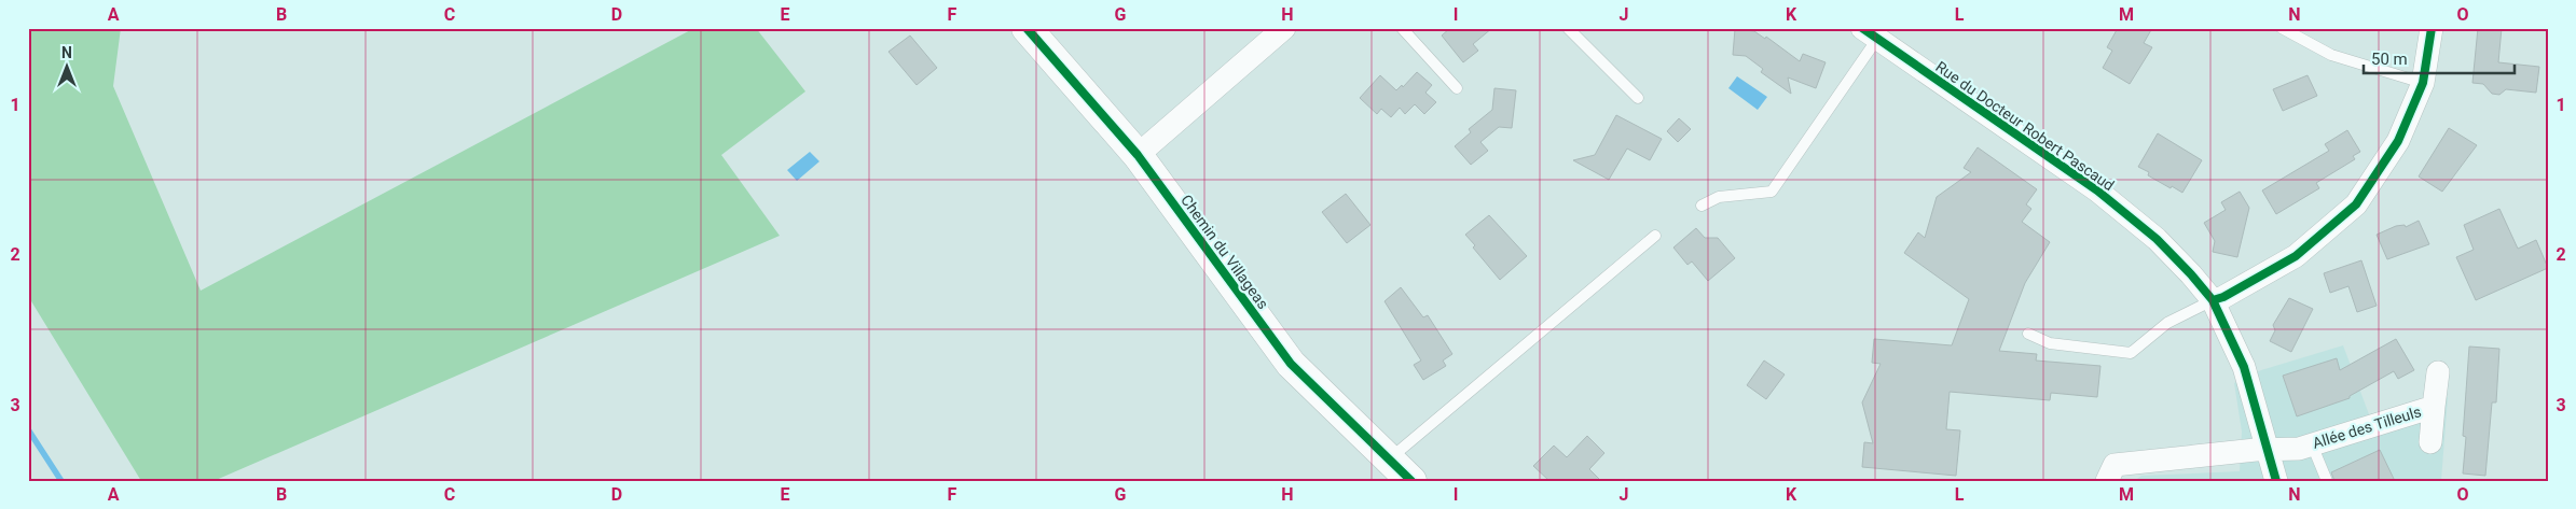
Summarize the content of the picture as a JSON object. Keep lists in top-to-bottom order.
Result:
{
  "streets": {
    "street": ["Rue du Docteur Robert Pascaud", "Chemin du Villageas", "Allée des Tilleuls"]
  },
  "crossings": [
    ["Rue du Docteur Robert Pascaud", "Allée des Tilleuls"]
  ],
  "scale_bar": "50 m",
  "north": "top",
  "grid": {
    "columns": [
      "A",
      "B",
      "C",
      "D",
      "E",
      "F",
      "G",
      "H",
      "I",
      "J",
      "K",
      "L",
      "M",
      "N",
      "O"
    ],
    "rows": ["1", "2", "3"]
  }
}
